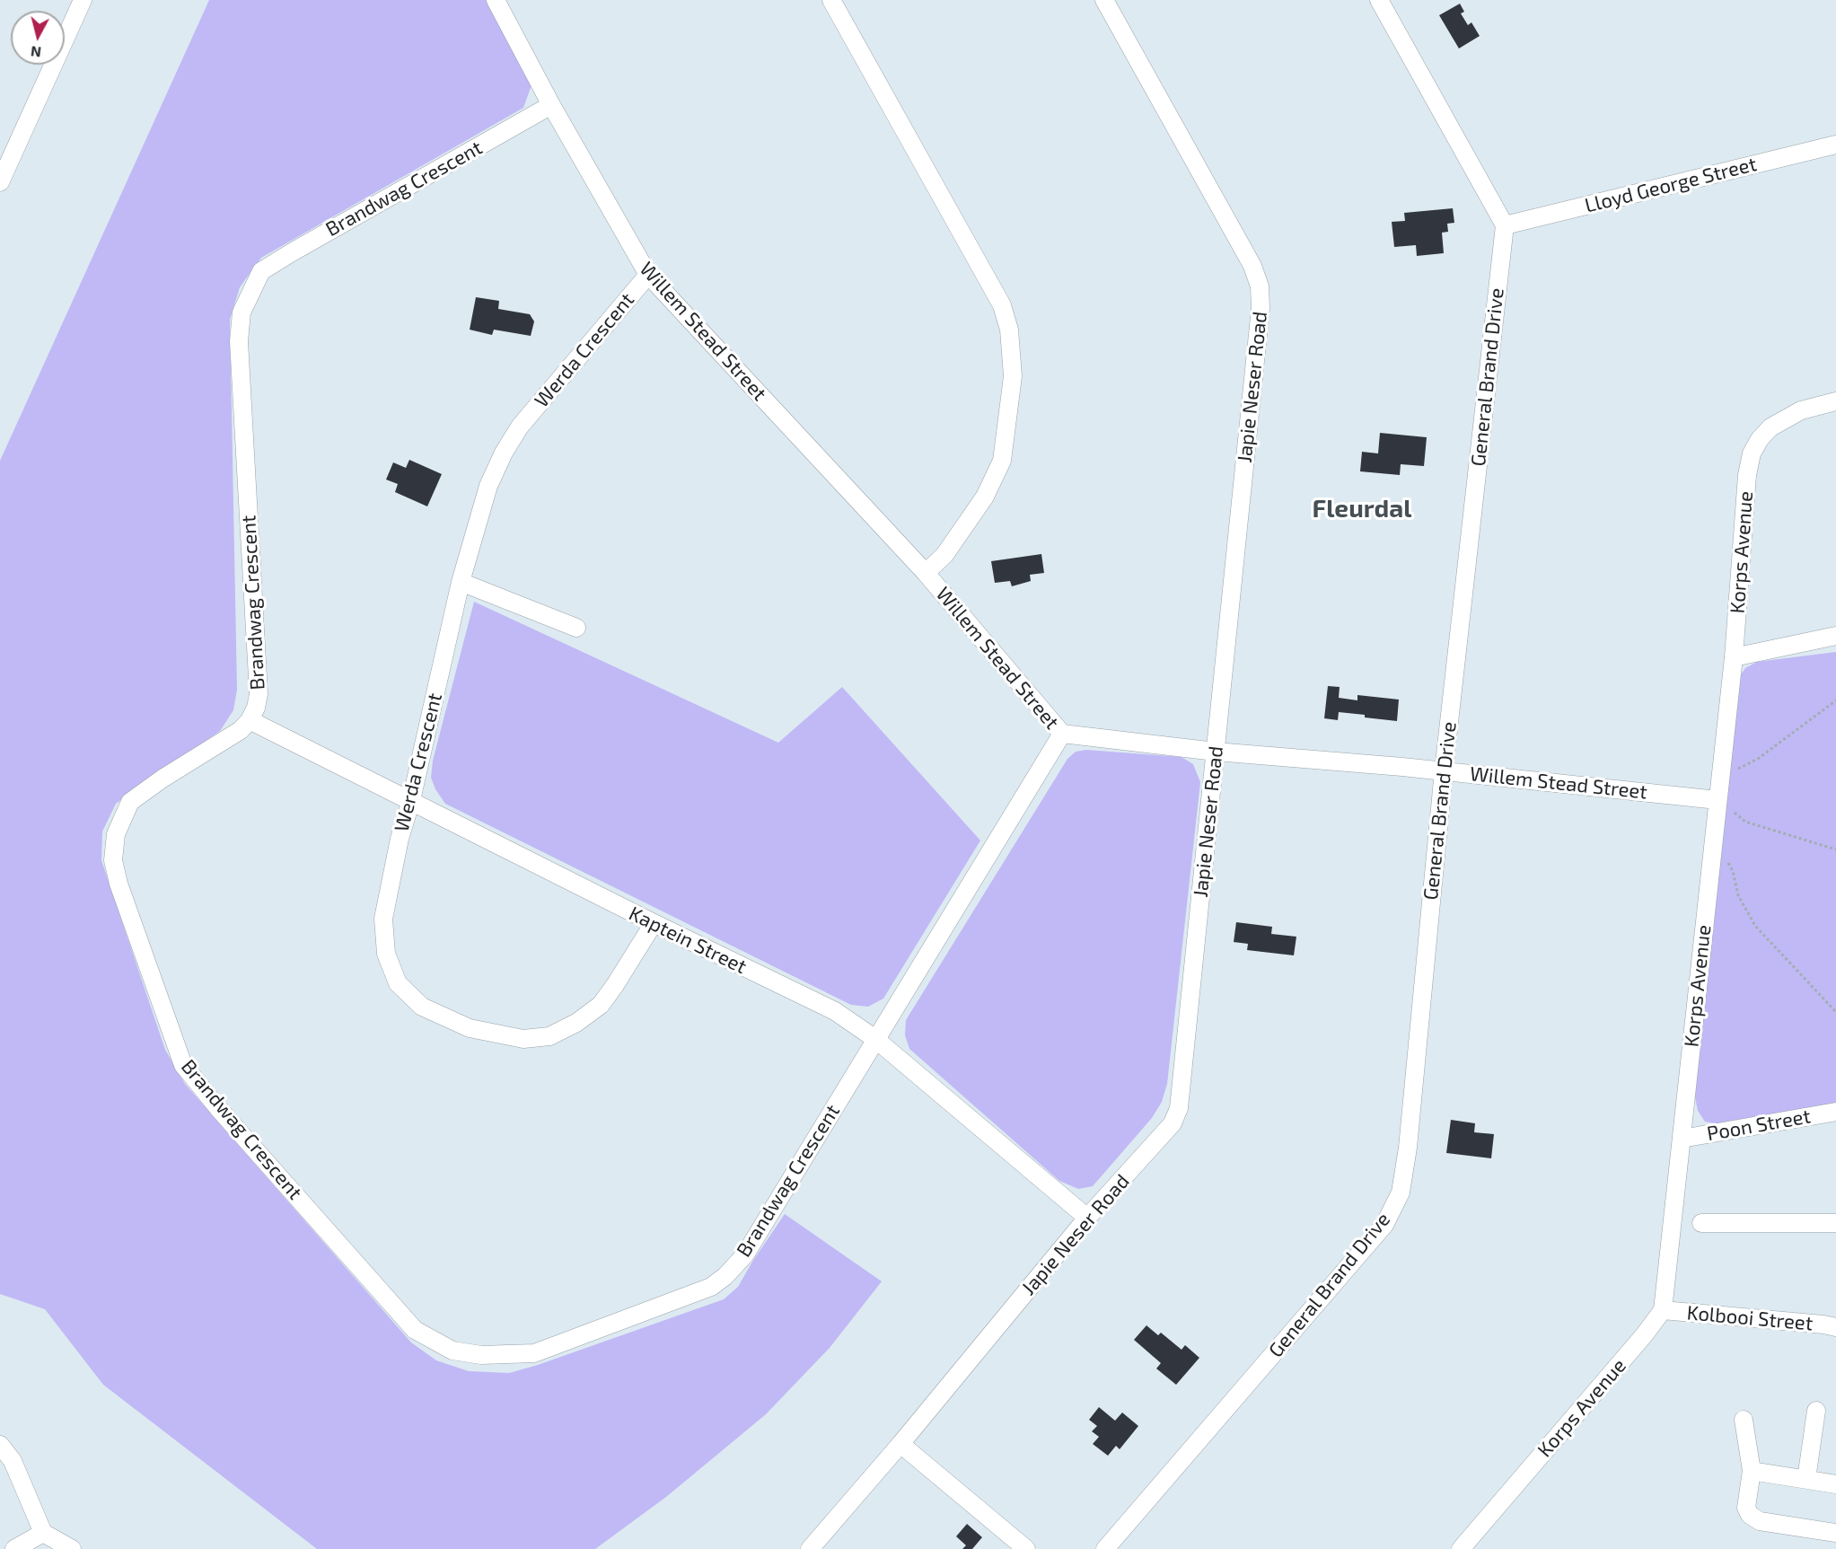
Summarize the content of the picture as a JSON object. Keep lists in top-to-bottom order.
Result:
{
  "streets": {
    "street": [
      "Lloyd George Street",
      "Brandwag Crescent",
      "Willem Stead Street",
      "Werda Crescent",
      "General Brand Drive",
      "Japie Neser Road",
      "Korps Avenue",
      "Kaptein Street",
      "Poon Street",
      "Kolbooi Street"
    ]
  },
  "crossings": [
    ["Lloyd George Street", "General Brand Drive"],
    ["Brandwag Crescent", "Willem Stead Street"],
    ["Brandwag Crescent", "Kaptein Street"],
    ["Willem Stead Street", "Werda Crescent"],
    ["Willem Stead Street", "General Brand Drive"],
    ["Willem Stead Street", "Japie Neser Road"],
    ["Willem Stead Street", "Korps Avenue"],
    ["Werda Crescent", "Kaptein Street"],
    ["Japie Neser Road", "Kaptein Street"],
    ["Korps Avenue", "Poon Street"],
    ["Korps Avenue", "Kolbooi Street"]
  ],
  "districts": ["Fleurdal"],
  "north": "bottom"
}
